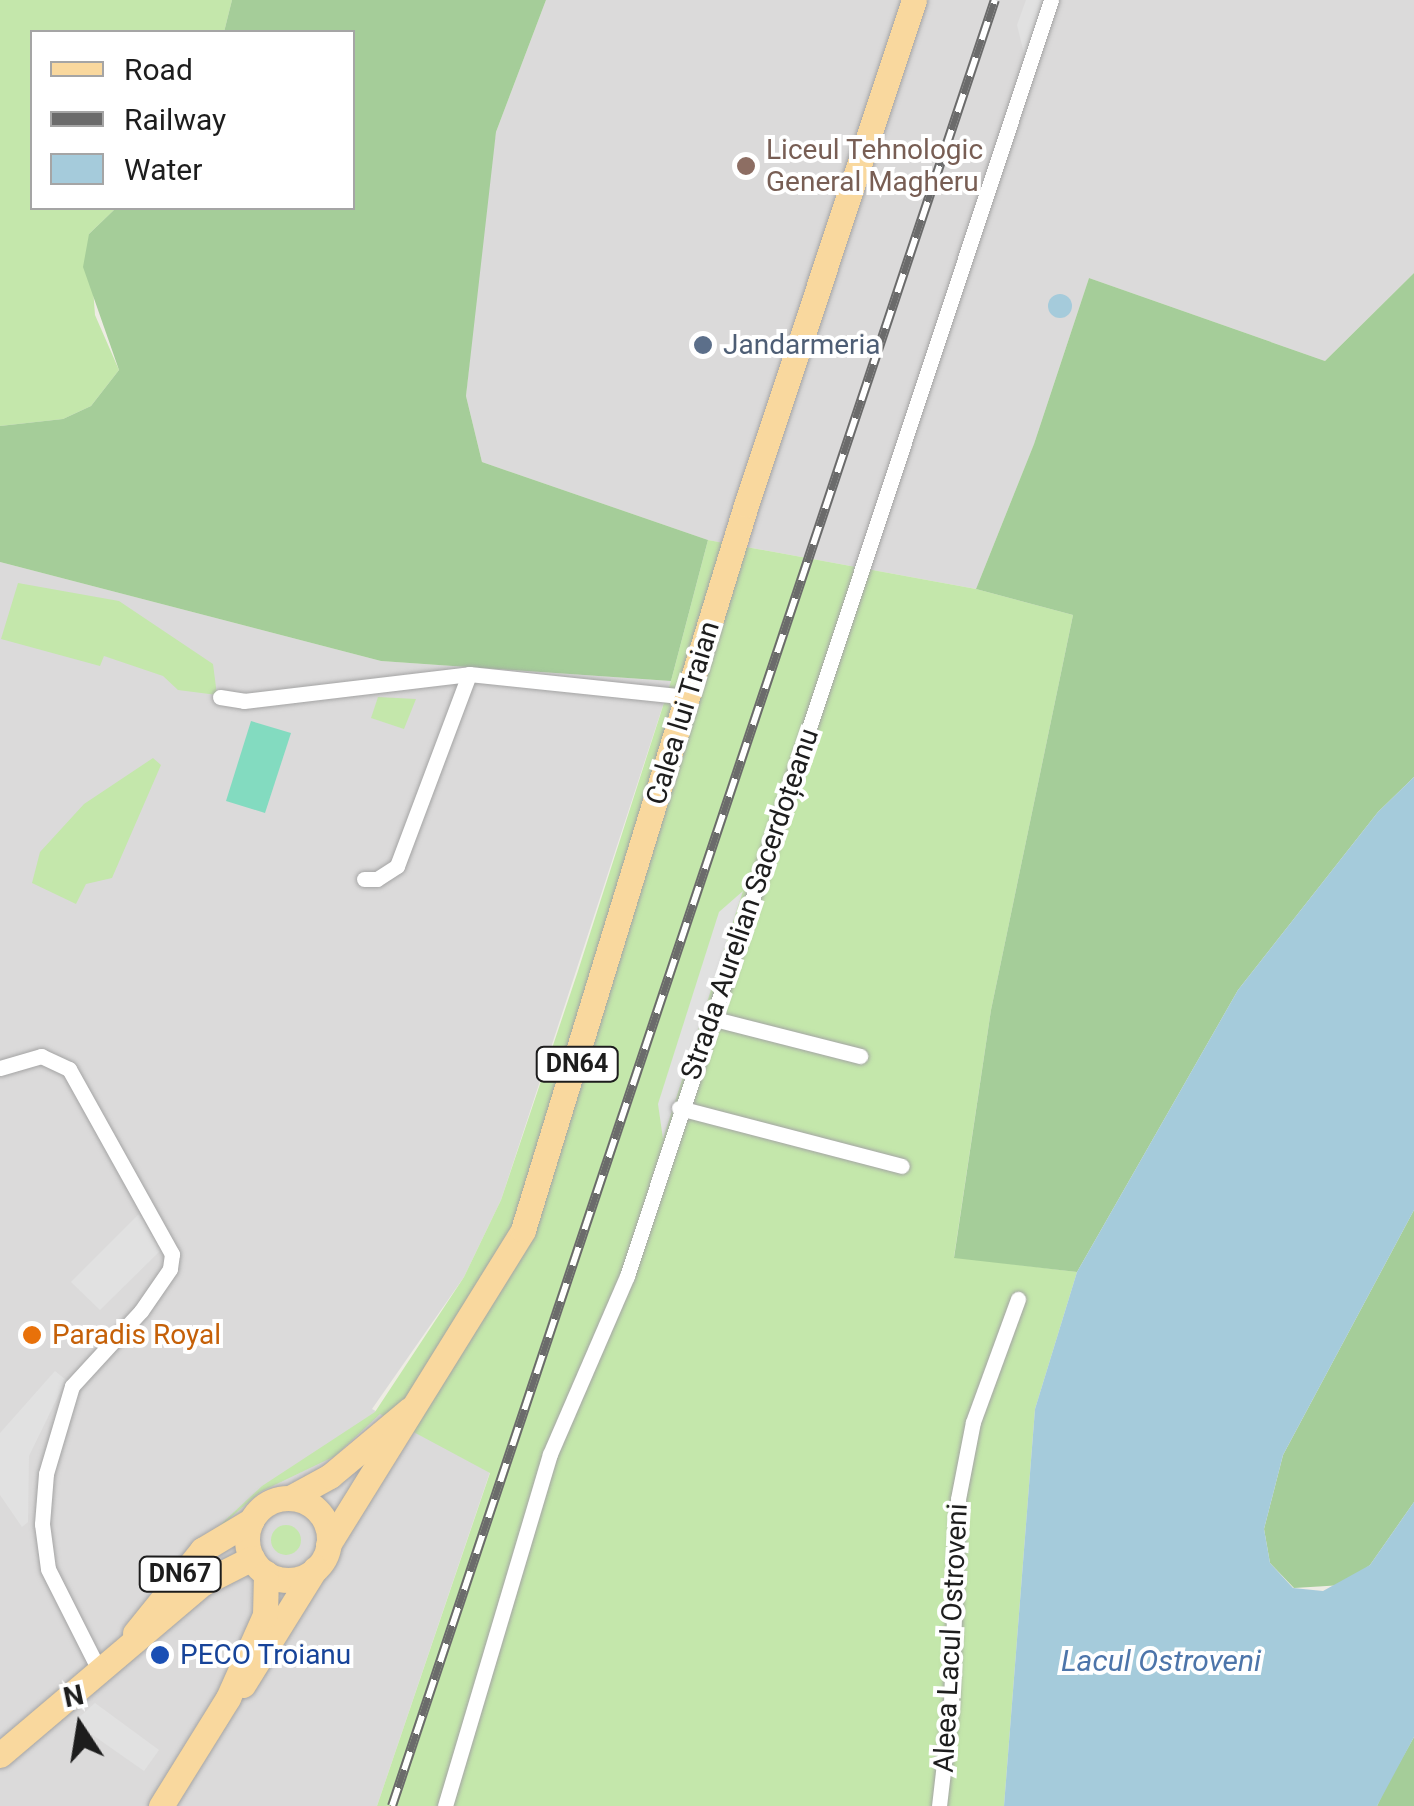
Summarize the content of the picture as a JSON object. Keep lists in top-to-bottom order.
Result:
{
  "streets": {
    "main road": ["Calea lui Traian", "DN64", "DN67"],
    "street": ["Strada Aurelian Sacerdoțeanu", "Aleea Lacul Ostroveni"]
  },
  "crossings": [
    ["Calea lui Traian", "DN67"]
  ],
  "water": ["Lacul Ostroveni"],
  "places": [
    "Liceul Tehnologic General Magheru",
    "Jandarmeria",
    "Paradis Royal",
    "PECO Troianu"
  ],
  "legend": ["Road", "Railway", "Water"],
  "north": "top"
}
